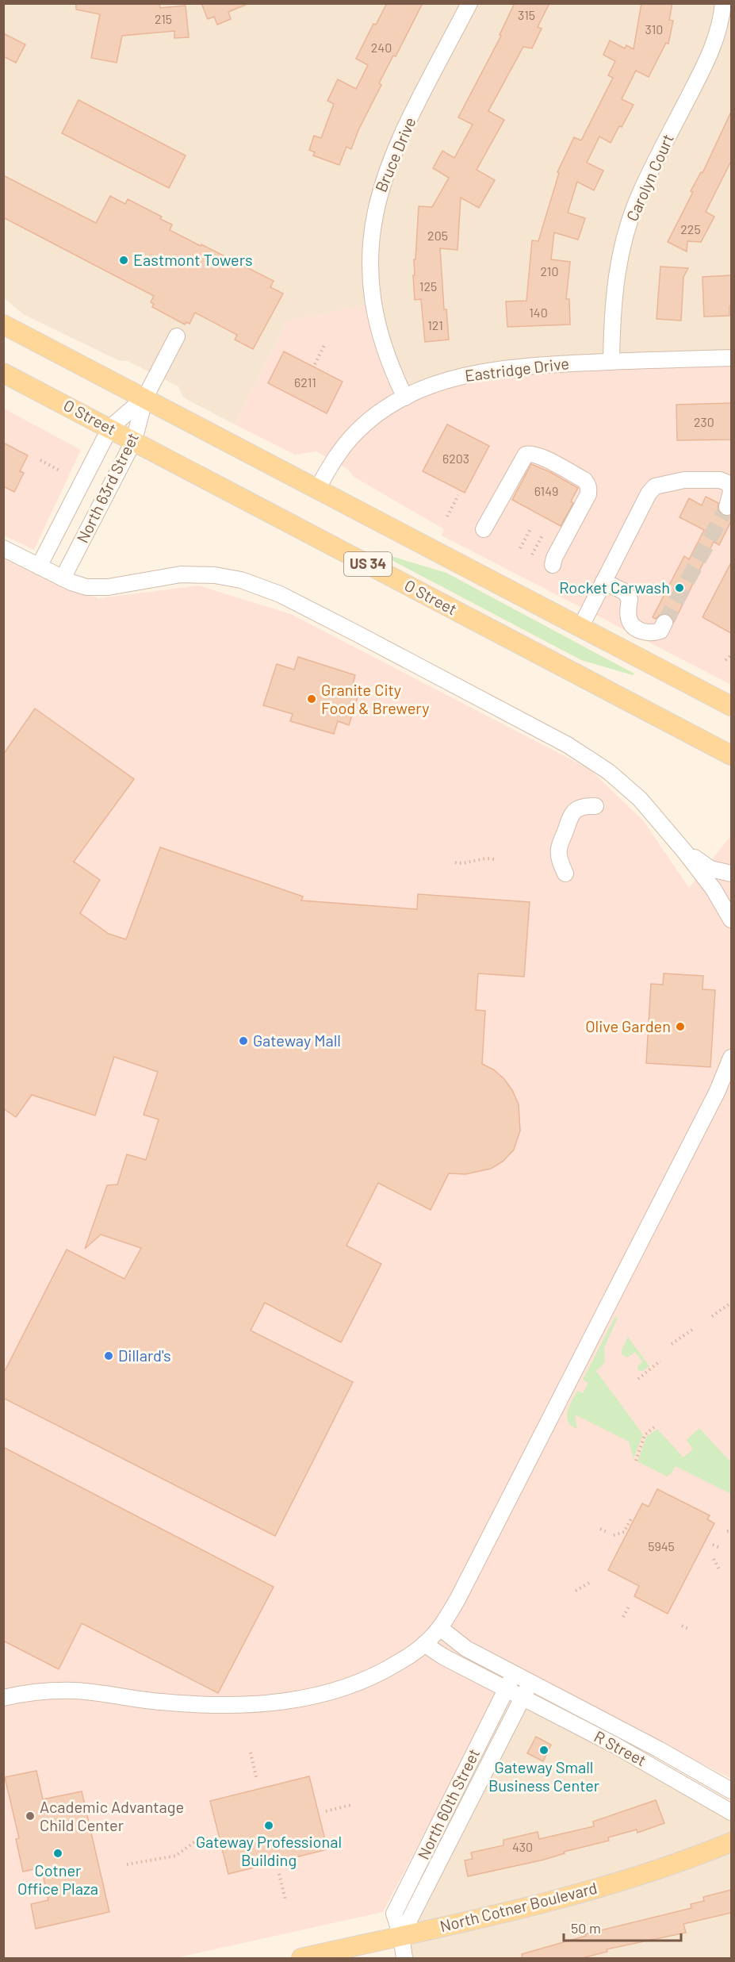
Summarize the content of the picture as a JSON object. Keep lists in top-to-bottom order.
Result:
{
  "streets": {
    "main road": ["O Street", "US 34", "North Cotner Boulevard"],
    "street": [
      "Bruce Drive",
      "Carolyn Court",
      "Eastridge Drive",
      "North 63rd Street",
      "R Street",
      "North 60th Street"
    ]
  },
  "crossings": [
    ["Bruce Drive", "Eastridge Drive"],
    ["Carolyn Court", "Eastridge Drive"],
    ["Eastridge Drive", "US 34"],
    ["O Street", "North 63rd Street"],
    ["North 63rd Street", "US 34"],
    ["R Street", "North 60th Street"],
    ["North 60th Street", "North Cotner Boulevard"]
  ],
  "places": [
    "Eastmont Towers",
    "Rocket Carwash",
    "Granite City Food & Brewery",
    "Olive Garden",
    "Gateway Mall",
    "Dillard's",
    "Gateway Small Business Center",
    "Academic Advantage Child Center",
    "Gateway Professional Building",
    "Cotner Office Plaza"
  ],
  "house_numbers": [
    "315",
    "215",
    "310",
    "240",
    "225",
    "205",
    "210",
    "125",
    "140",
    "121",
    "6211",
    "230",
    "6203",
    "6149",
    "5945",
    "430"
  ],
  "scale_bar": "50 m"
}
